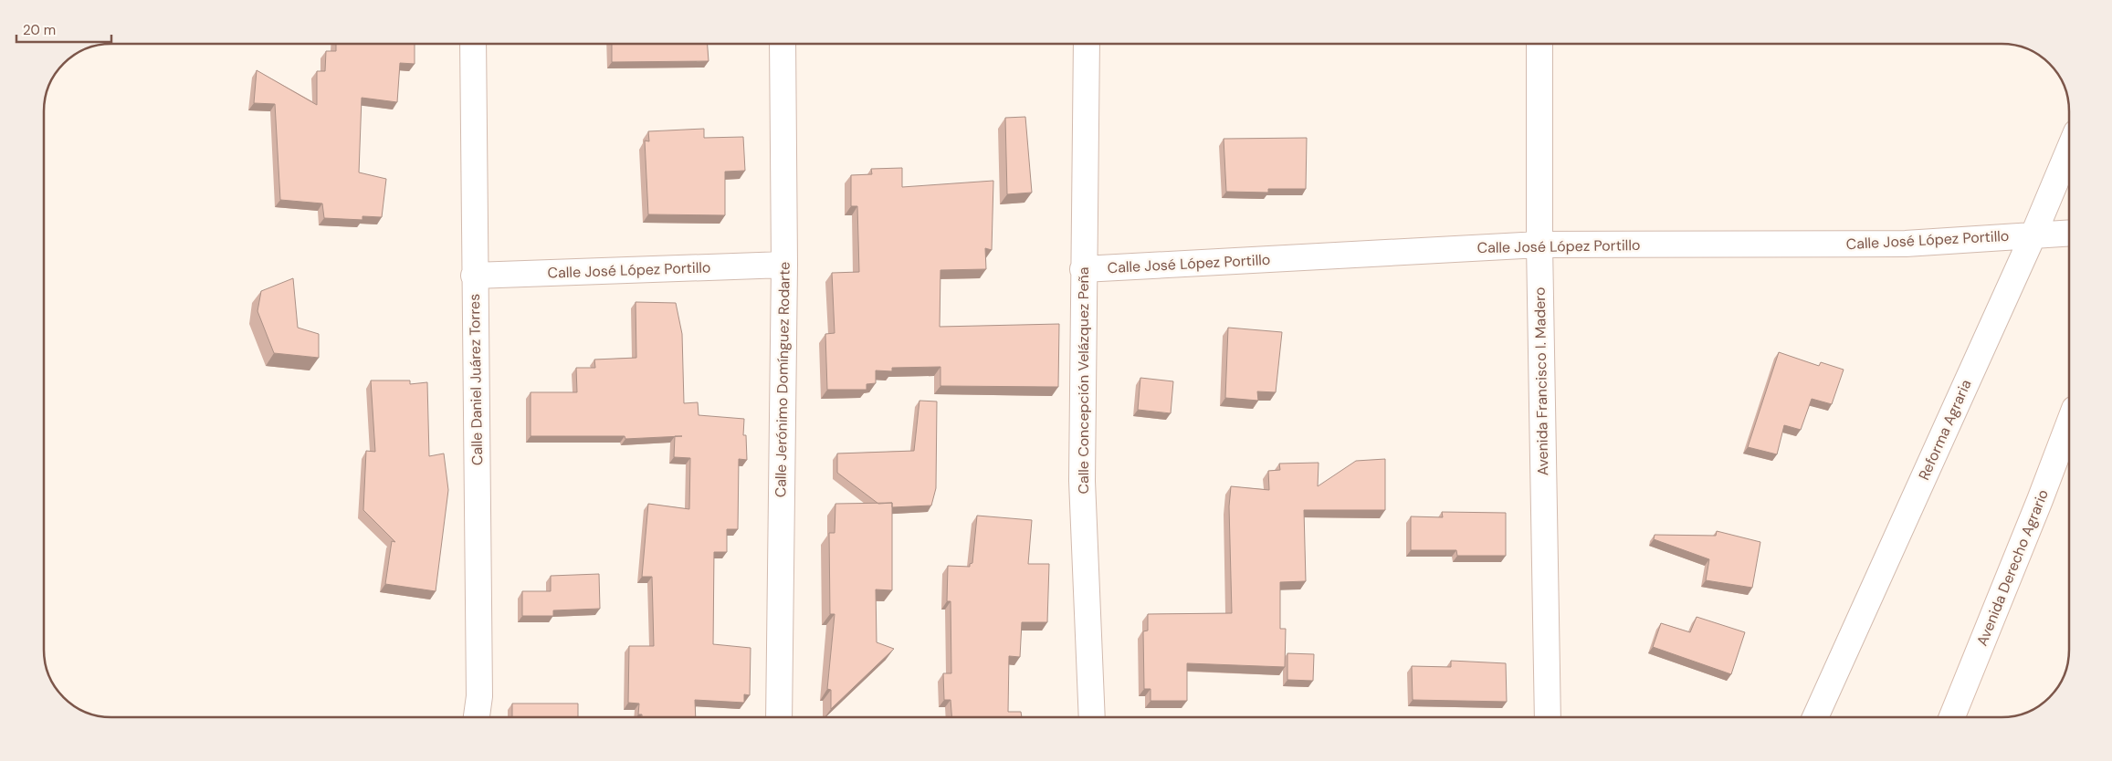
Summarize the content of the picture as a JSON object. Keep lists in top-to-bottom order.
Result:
{
  "streets": {
    "street": [
      "Calle José López Portillo",
      "Calle Daniel Juárez Torres",
      "Calle Jerónimo Domínguez Rodarte",
      "Calle Concepción Velázquez Peña",
      "Avenida Francisco I. Madero",
      "Reforma Agraria",
      "Avenida Derecho Agrario"
    ]
  },
  "crossings": [
    ["Calle José López Portillo", "Calle Daniel Juárez Torres"],
    ["Calle José López Portillo", "Calle Jerónimo Domínguez Rodarte"],
    ["Calle José López Portillo", "Calle Concepción Velázquez Peña"],
    ["Calle José López Portillo", "Avenida Francisco I. Madero"],
    ["Calle José López Portillo", "Reforma Agraria"]
  ],
  "scale_bar": "20 m"
}
